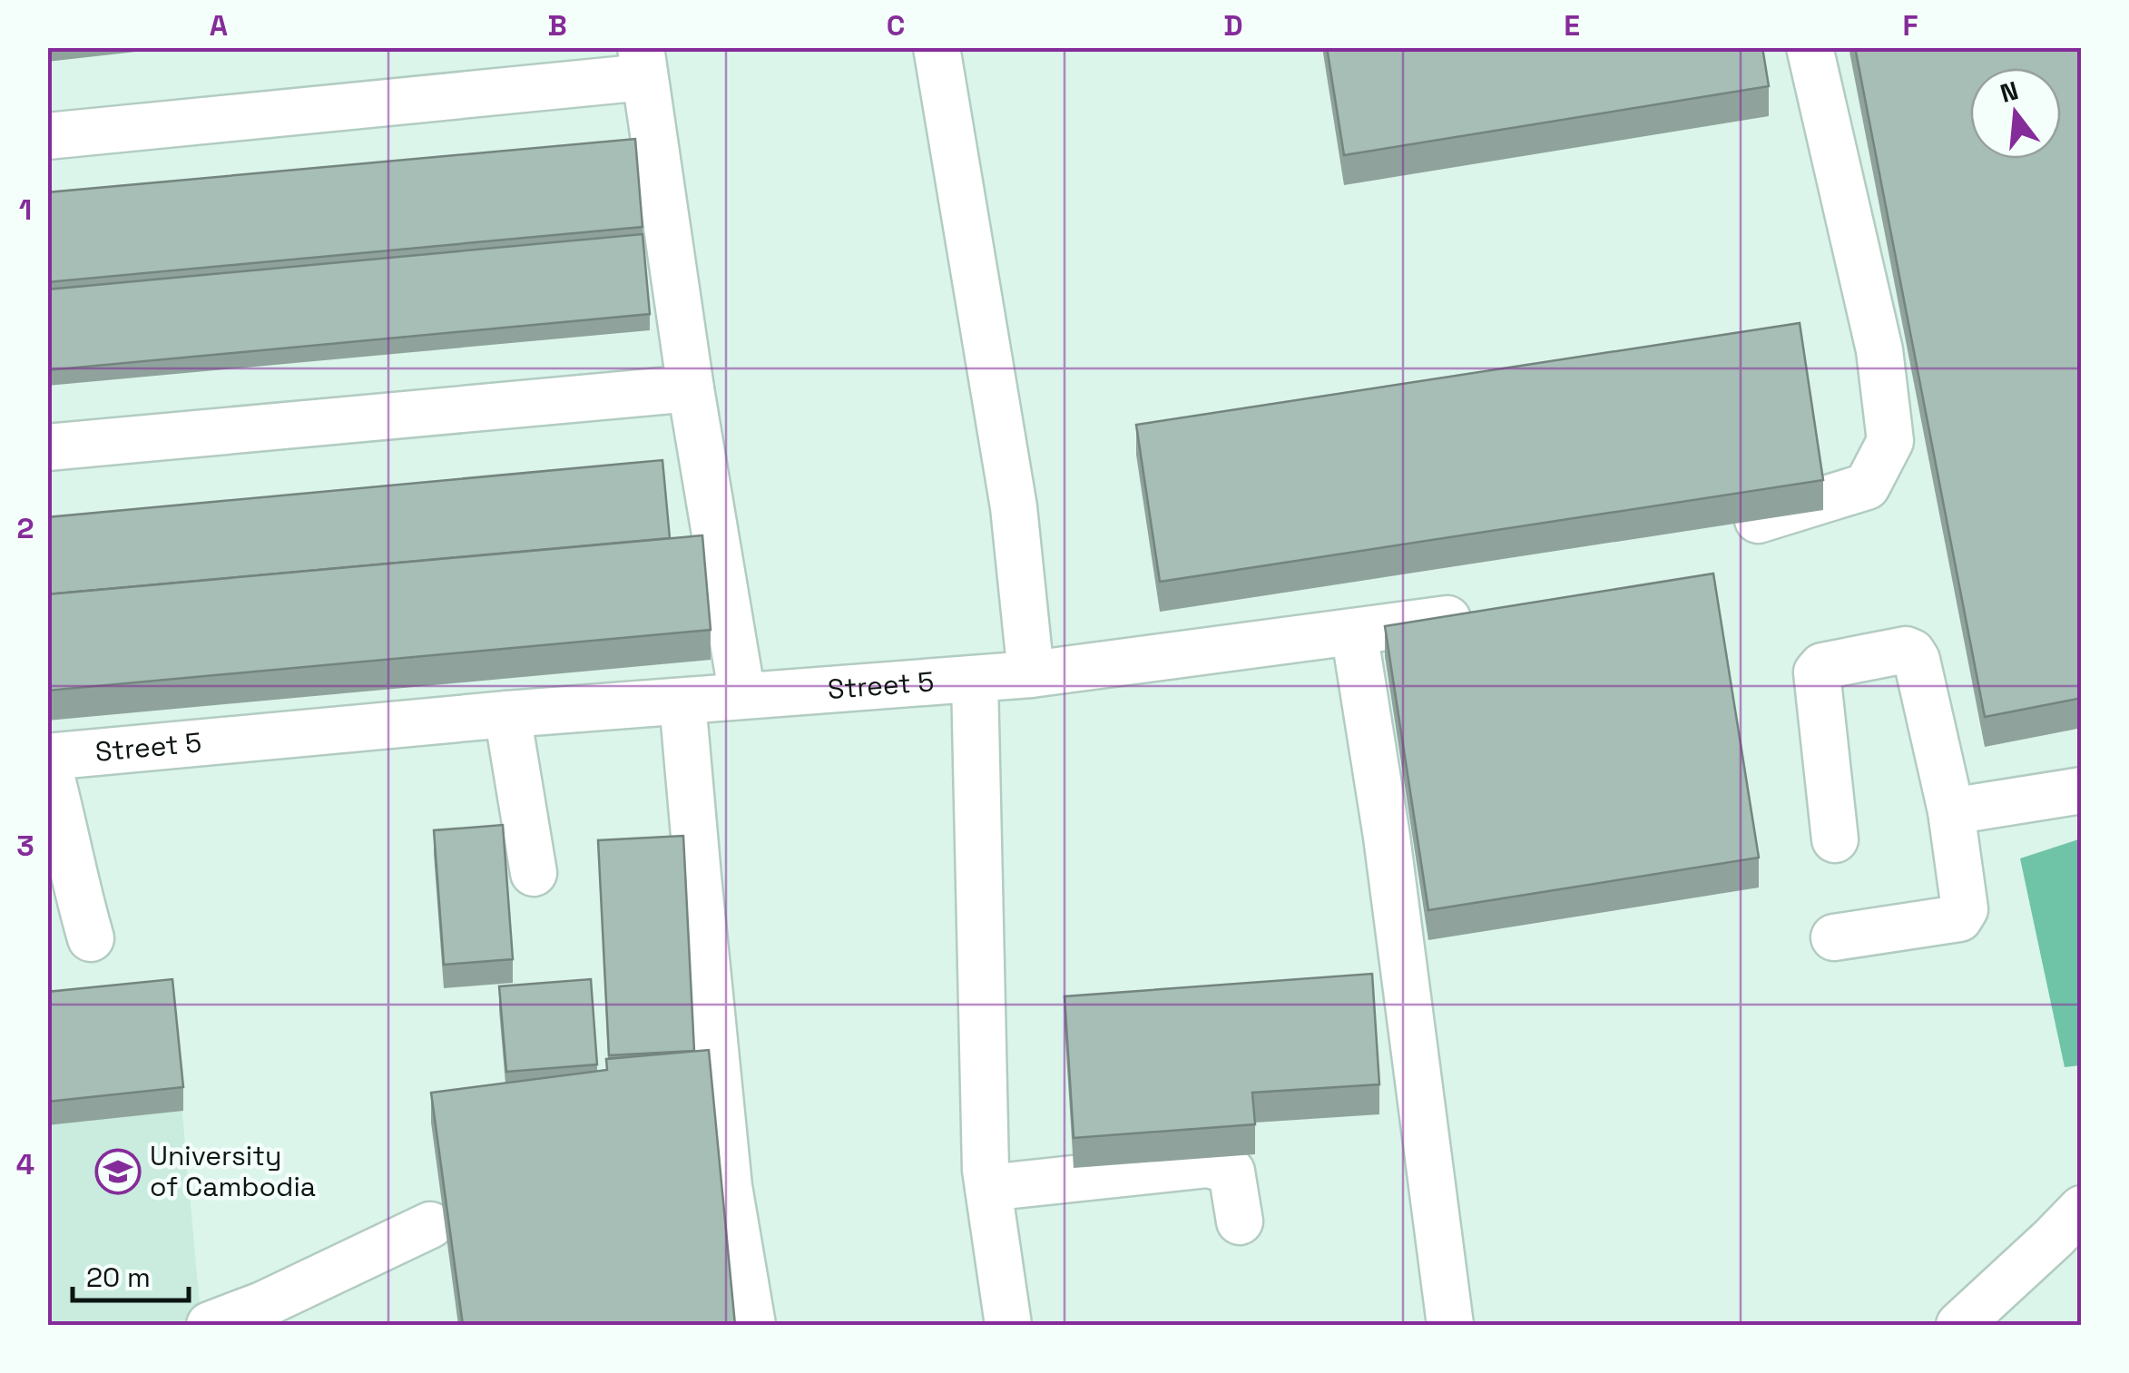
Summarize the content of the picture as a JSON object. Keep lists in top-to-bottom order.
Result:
{
  "streets": {
    "street": ["Street 5"]
  },
  "places": {
    "school or university": ["University of Cambodia"]
  },
  "scale_bar": "20 m",
  "north": "top",
  "grid": {
    "columns": [
      "A",
      "B",
      "C",
      "D",
      "E",
      "F"
    ],
    "rows": [
      "1",
      "2",
      "3",
      "4"
    ]
  }
}
